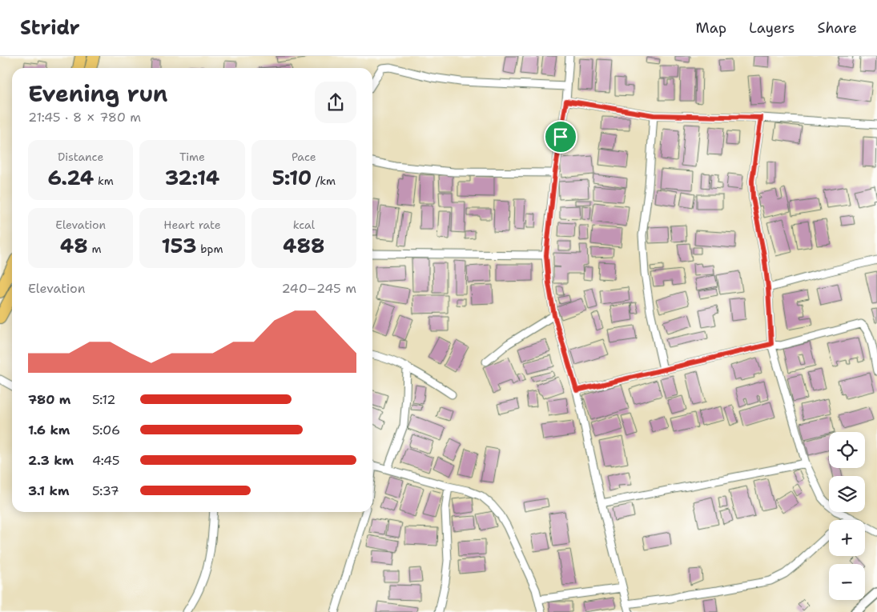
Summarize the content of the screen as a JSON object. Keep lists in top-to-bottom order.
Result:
{
  "page": {
    "header": "Stridr",
    "nav": ["Map", "Layers", "Share"],
    "heading": ["Evening run", "21:45 · 8 × 780 m"],
    "stats": [
      ["Distance", "6.24 km"],
      ["Time", "32:14"],
      ["Pace", "5:10 /km"],
      ["Elevation", "48 m"],
      ["Heart rate", "153 bpm"],
      ["kcal", "488"]
    ],
    "chart": ["Elevation", "240–245 m"],
    "list": [
      {
        "name": "780 m",
        "note": "5:12"
      },
      {
        "name": "1.6 km",
        "note": "5:06"
      },
      {
        "name": "2.3 km",
        "note": "4:45"
      },
      {
        "name": "3.1 km",
        "note": "5:37"
      }
    ],
    "map_buttons": ["+", "−"]
  }
}
